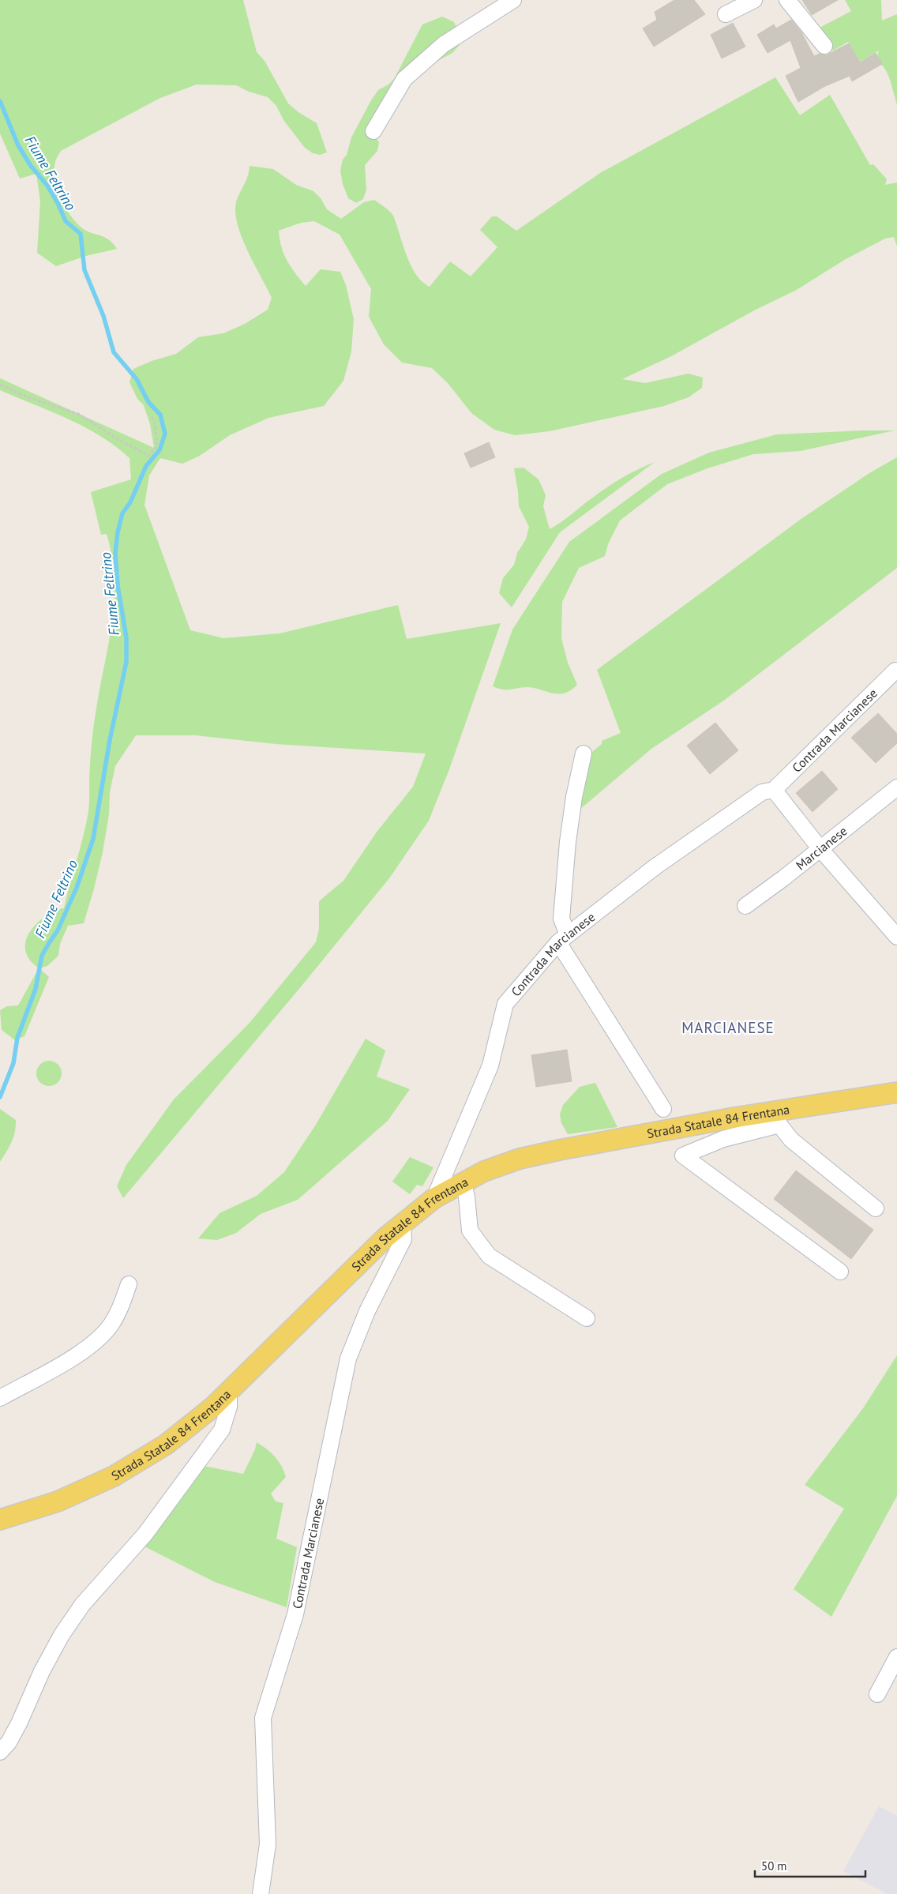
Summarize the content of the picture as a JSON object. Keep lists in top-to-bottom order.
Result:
{
  "streets": {
    "main road": ["Strada Statale 84 Frentana"],
    "street": ["Contrada Marcianese", "Marcianese"]
  },
  "crossings": [
    ["Contrada Marcianese", "Strada Statale 84 Frentana"]
  ],
  "districts": ["MARCIANESE"],
  "water": ["Fiume Feltrino"],
  "scale_bar": "50 m"
}
